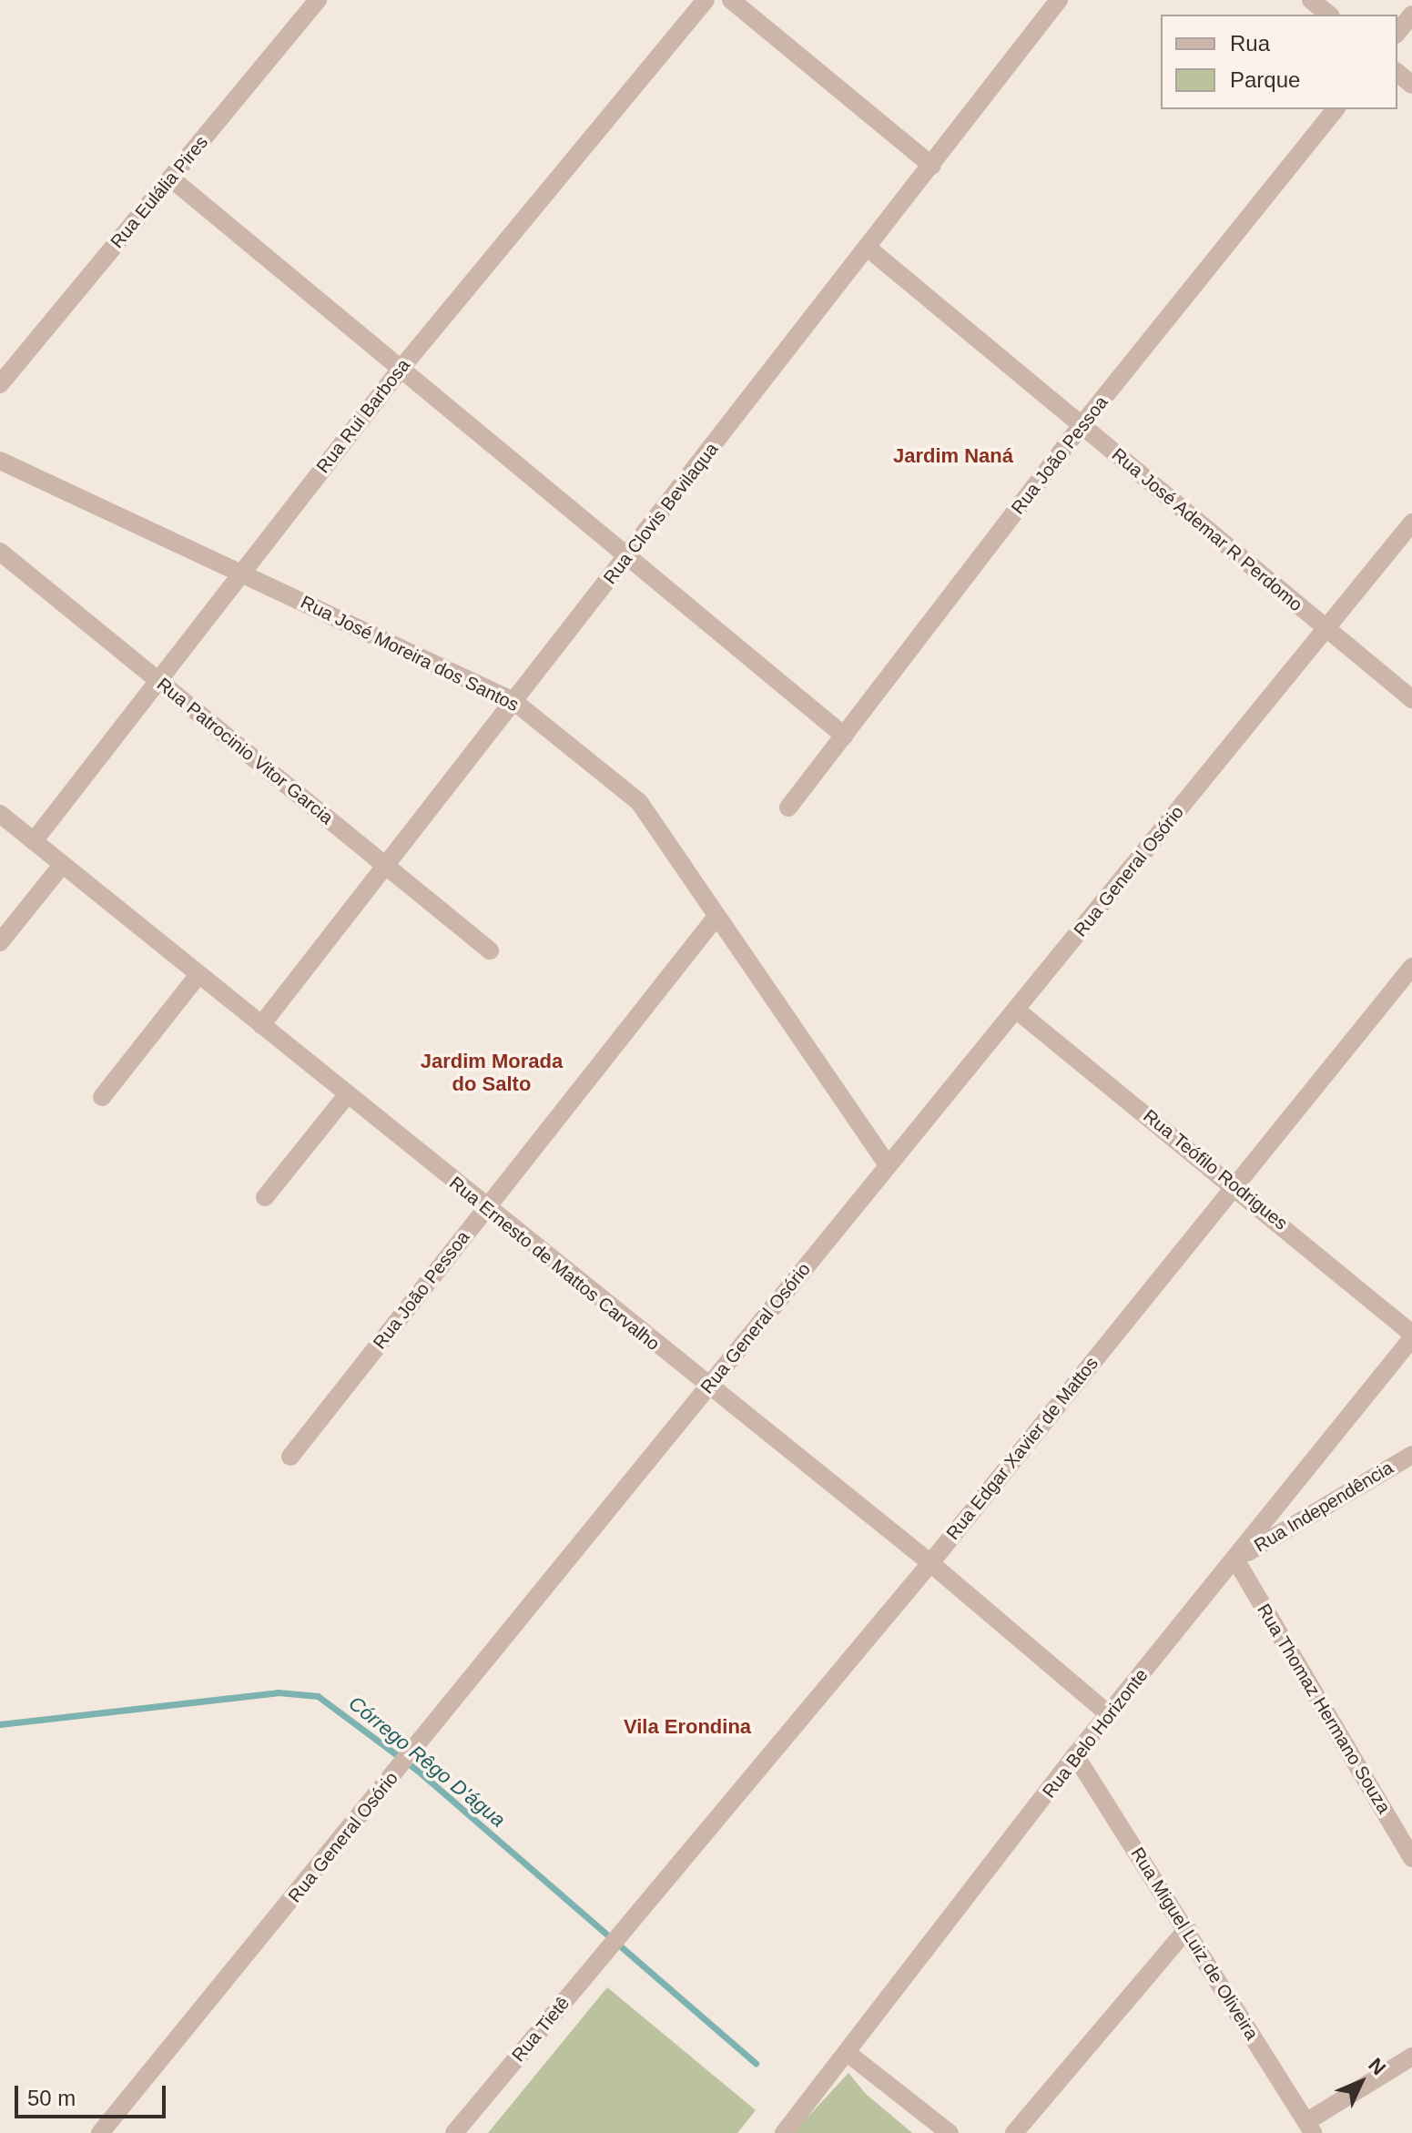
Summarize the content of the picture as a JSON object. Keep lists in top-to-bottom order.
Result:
{
  "streets": {
    "street": [
      "Rua Eulália Pires",
      "Rua Rui Barbosa",
      "Rua João Pessoa",
      "Rua Clovis Bevilaqua",
      "Rua José Ademar R Perdomo",
      "Rua José Moreira dos Santos",
      "Rua Patrocinio Vitor Garcia",
      "Rua General Osório",
      "Rua Teófilo Rodrigues",
      "Rua Ernesto de Mattos Carvalho",
      "Rua Edgar Xavier de Mattos",
      "Rua Independência",
      "Rua Thomaz Hermano Souza",
      "Rua Belo Horizonte",
      "Rua Miguel Luiz de Oliveira",
      "Rua Tietê"
    ]
  },
  "crossings": [
    ["Rua Rui Barbosa", "Rua José Moreira dos Santos"],
    ["Rua Rui Barbosa", "Rua Patrocinio Vitor Garcia"],
    ["Rua Rui Barbosa", "Rua Ernesto de Mattos Carvalho"],
    ["Rua João Pessoa", "Rua José Ademar R Perdomo"],
    ["Rua João Pessoa", "Rua José Moreira dos Santos"],
    ["Rua João Pessoa", "Rua Ernesto de Mattos Carvalho"],
    ["Rua Clovis Bevilaqua", "Rua José Ademar R Perdomo"],
    ["Rua Clovis Bevilaqua", "Rua José Moreira dos Santos"],
    ["Rua Clovis Bevilaqua", "Rua Patrocinio Vitor Garcia"],
    ["Rua Clovis Bevilaqua", "Rua Ernesto de Mattos Carvalho"],
    ["Rua José Ademar R Perdomo", "Rua General Osório"],
    ["Rua José Moreira dos Santos", "Rua General Osório"],
    ["Rua General Osório", "Rua Teófilo Rodrigues"],
    ["Rua General Osório", "Rua Ernesto de Mattos Carvalho"],
    ["Rua Teófilo Rodrigues", "Rua Edgar Xavier de Mattos"],
    ["Rua Teófilo Rodrigues", "Rua Belo Horizonte"],
    ["Rua Ernesto de Mattos Carvalho", "Rua Edgar Xavier de Mattos"],
    ["Rua Ernesto de Mattos Carvalho", "Rua Belo Horizonte"],
    ["Rua Edgar Xavier de Mattos", "Rua Tietê"],
    ["Rua Independência", "Rua Thomaz Hermano Souza"],
    ["Rua Independência", "Rua Belo Horizonte"],
    ["Rua Thomaz Hermano Souza", "Rua Belo Horizonte"],
    ["Rua Belo Horizonte", "Rua Miguel Luiz de Oliveira"]
  ],
  "districts": ["Jardim Naná", "Jardim Morada do Salto", "Vila Erondina"],
  "water": ["Córrego Rêgo D'água"],
  "legend": ["Rua", "Parque"],
  "scale_bar": "50 m",
  "north": "top right"
}
